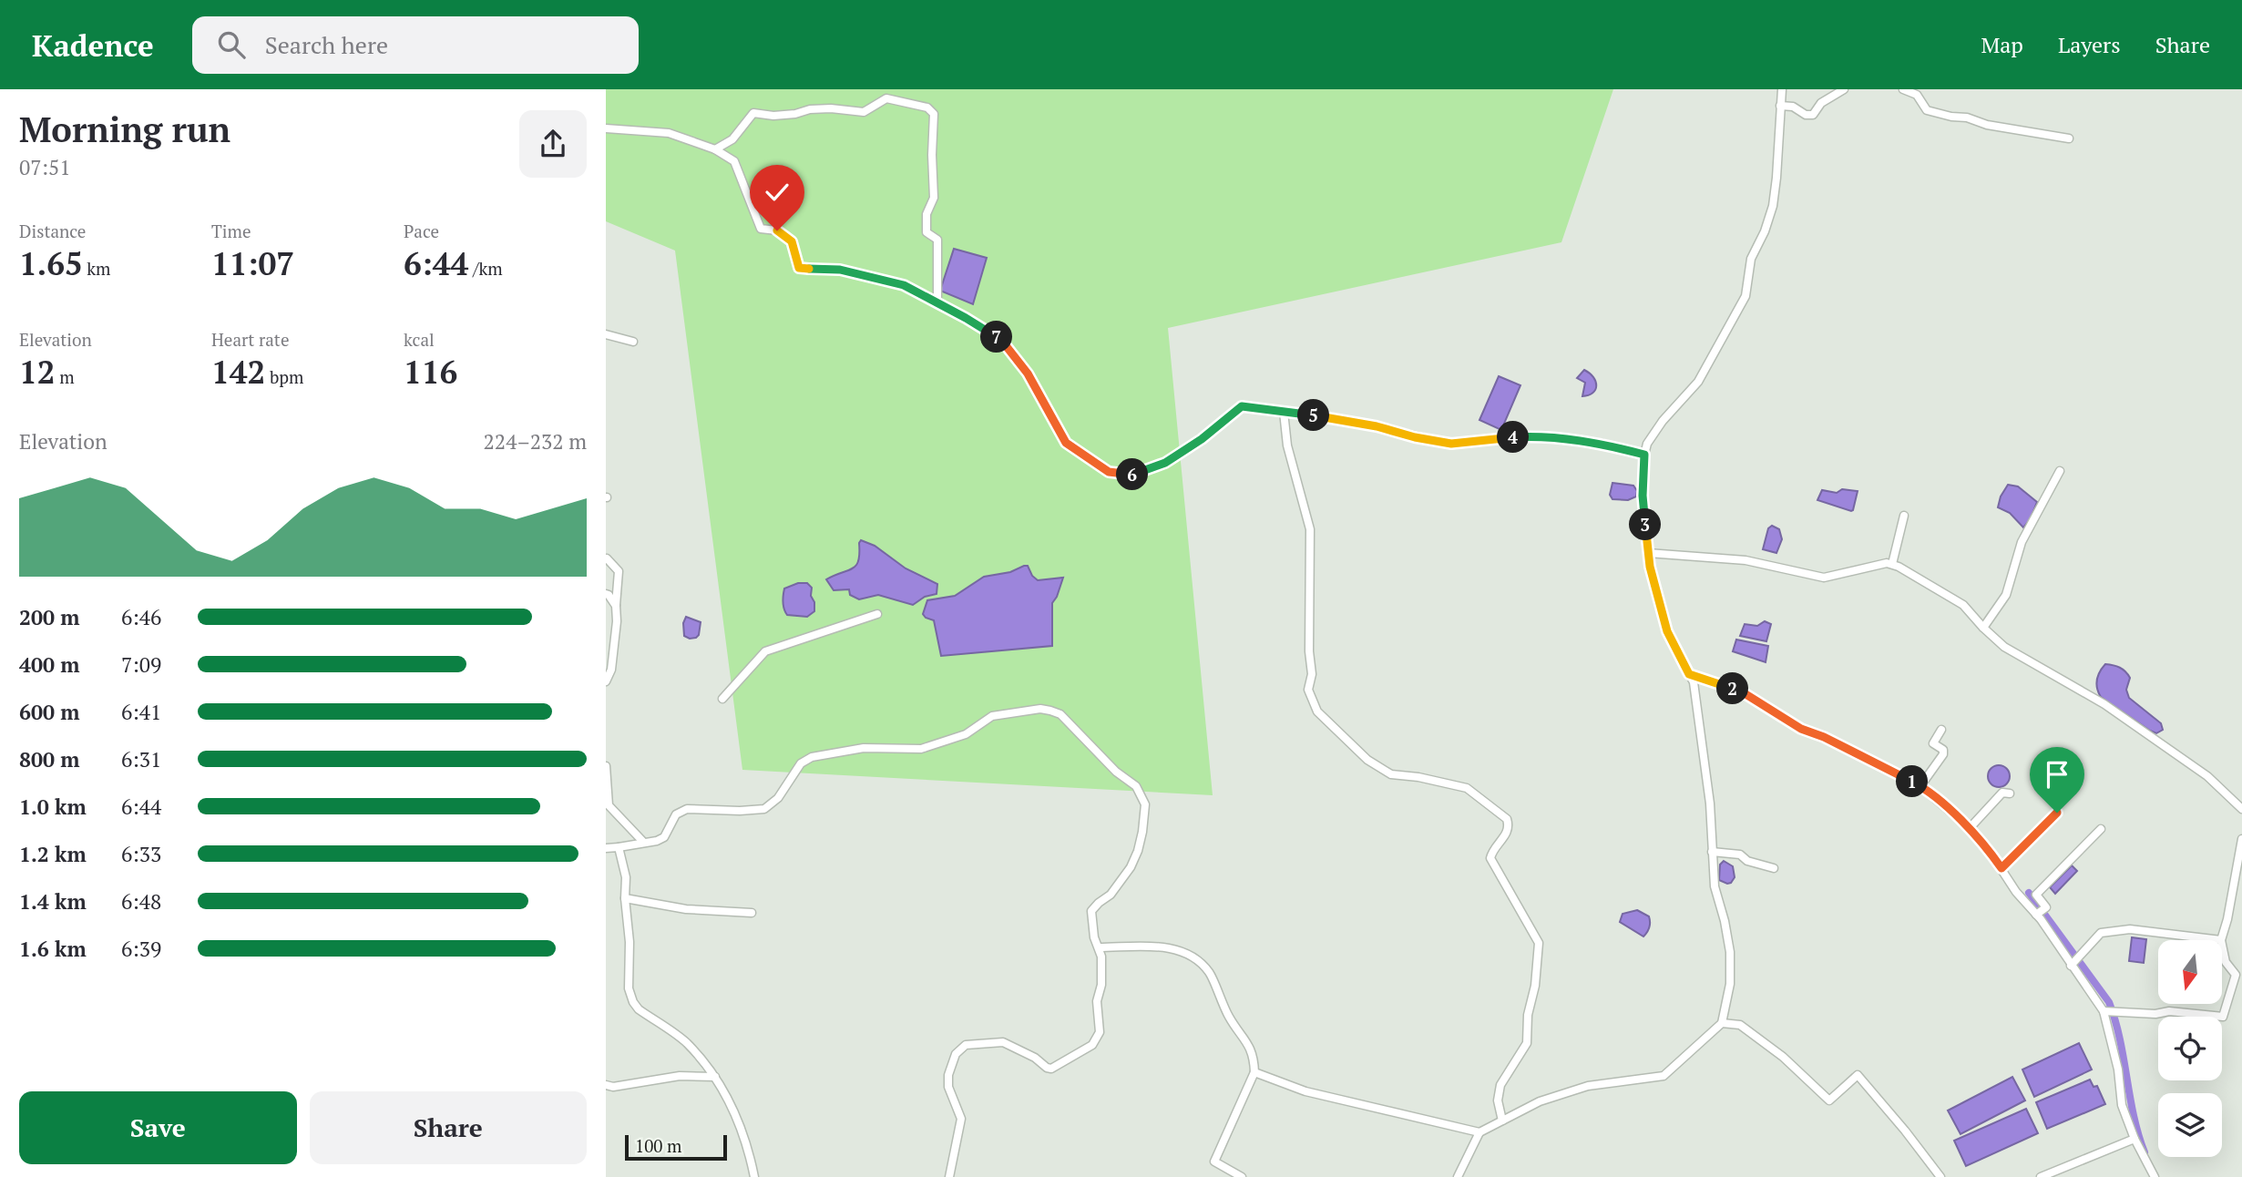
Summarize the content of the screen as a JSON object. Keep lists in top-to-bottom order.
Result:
{
  "scale_bar": "100 m",
  "north": "bottom",
  "page": {
    "header": "Kadence",
    "search": "Search here",
    "nav": ["Map", "Layers", "Share"],
    "heading": ["Morning run", "07:51"],
    "stats": [
      ["Distance", "1.65 km"],
      ["Time", "11:07"],
      ["Pace", "6:44 /km"],
      ["Elevation", "12 m"],
      ["Heart rate", "142 bpm"],
      ["kcal", "116"]
    ],
    "pins": [
      "7",
      "5",
      "4",
      "6",
      "3",
      "2",
      "1"
    ],
    "chart": ["Elevation", "224–232 m"],
    "list": [
      {
        "name": "200 m",
        "note": "6:46"
      },
      {
        "name": "400 m",
        "note": "7:09"
      },
      {
        "name": "600 m",
        "note": "6:41"
      },
      {
        "name": "800 m",
        "note": "6:31"
      },
      {
        "name": "1.0 km",
        "note": "6:44"
      },
      {
        "name": "1.2 km",
        "note": "6:33"
      },
      {
        "name": "1.4 km",
        "note": "6:48"
      },
      {
        "name": "1.6 km",
        "note": "6:39"
      }
    ],
    "buttons": ["Save", "Share"],
    "scale": "100 m"
  }
}
